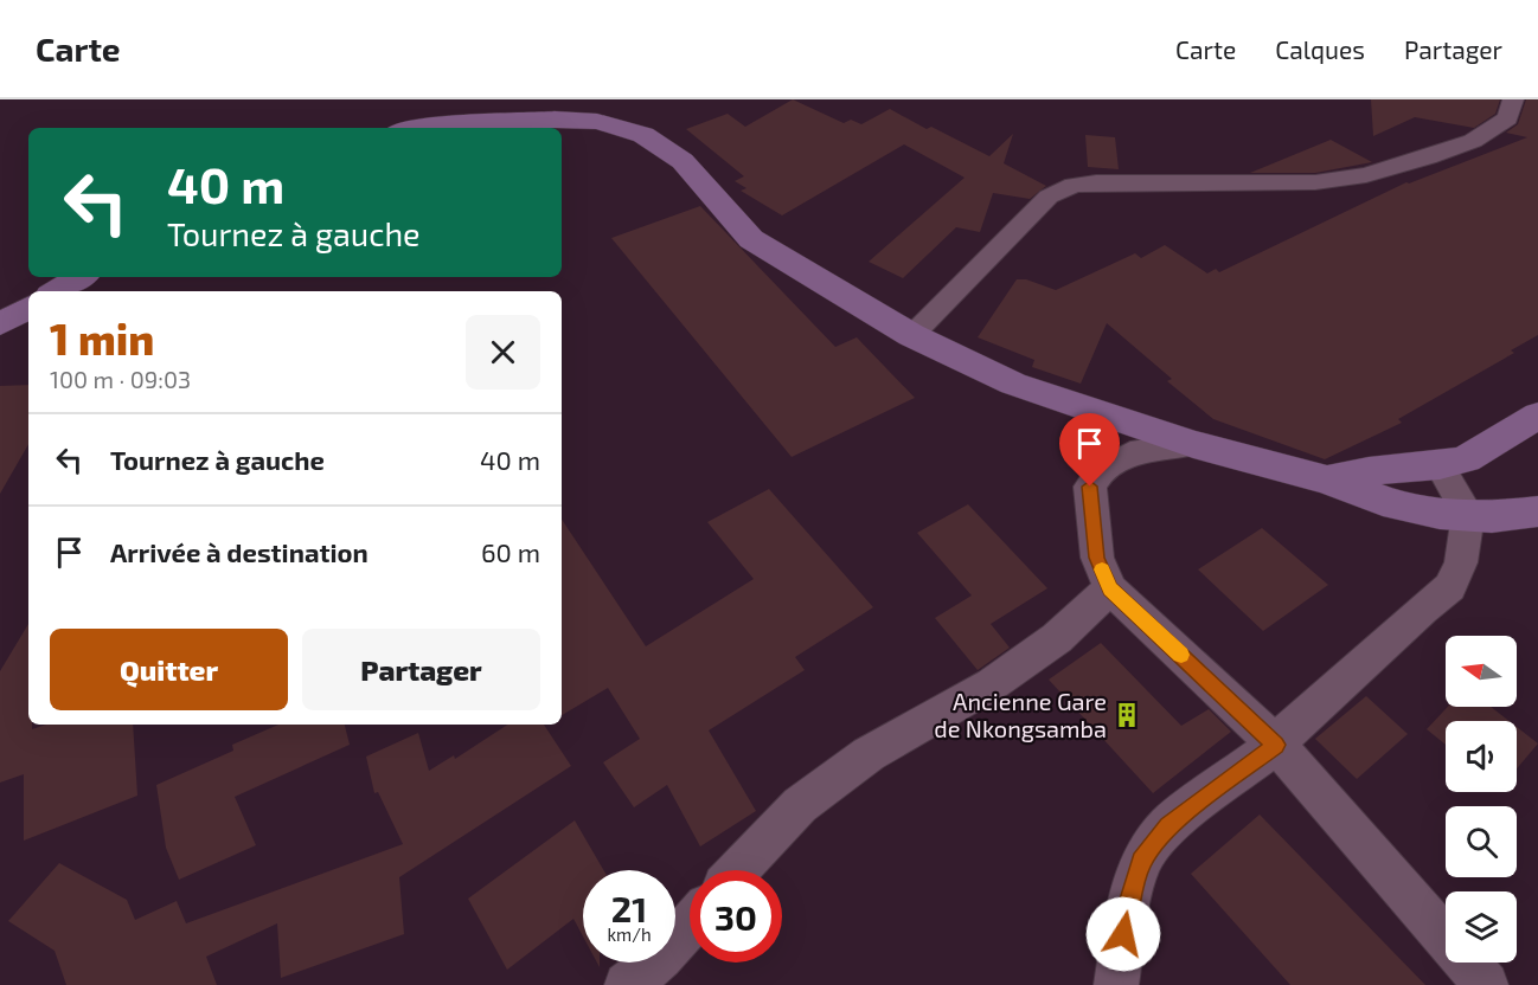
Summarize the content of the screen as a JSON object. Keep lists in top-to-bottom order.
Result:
{
  "places": {
    "building": ["Ancienne Gare de Nkongsamba"]
  },
  "north": "left",
  "page": {
    "header": "Carte",
    "nav": ["Carte", "Calques", "Partager"],
    "turn": ["40 m", "Tournez à gauche"],
    "heading": ["1 min", "100 m · 09:03"],
    "list": [
      {
        "name": "Tournez à gauche",
        "value": "40 m"
      },
      {
        "name": "Arrivée à destination",
        "value": "60 m"
      }
    ],
    "buttons": ["Quitter", "Partager"],
    "speed": "21 km/h",
    "limit": "30"
  }
}
